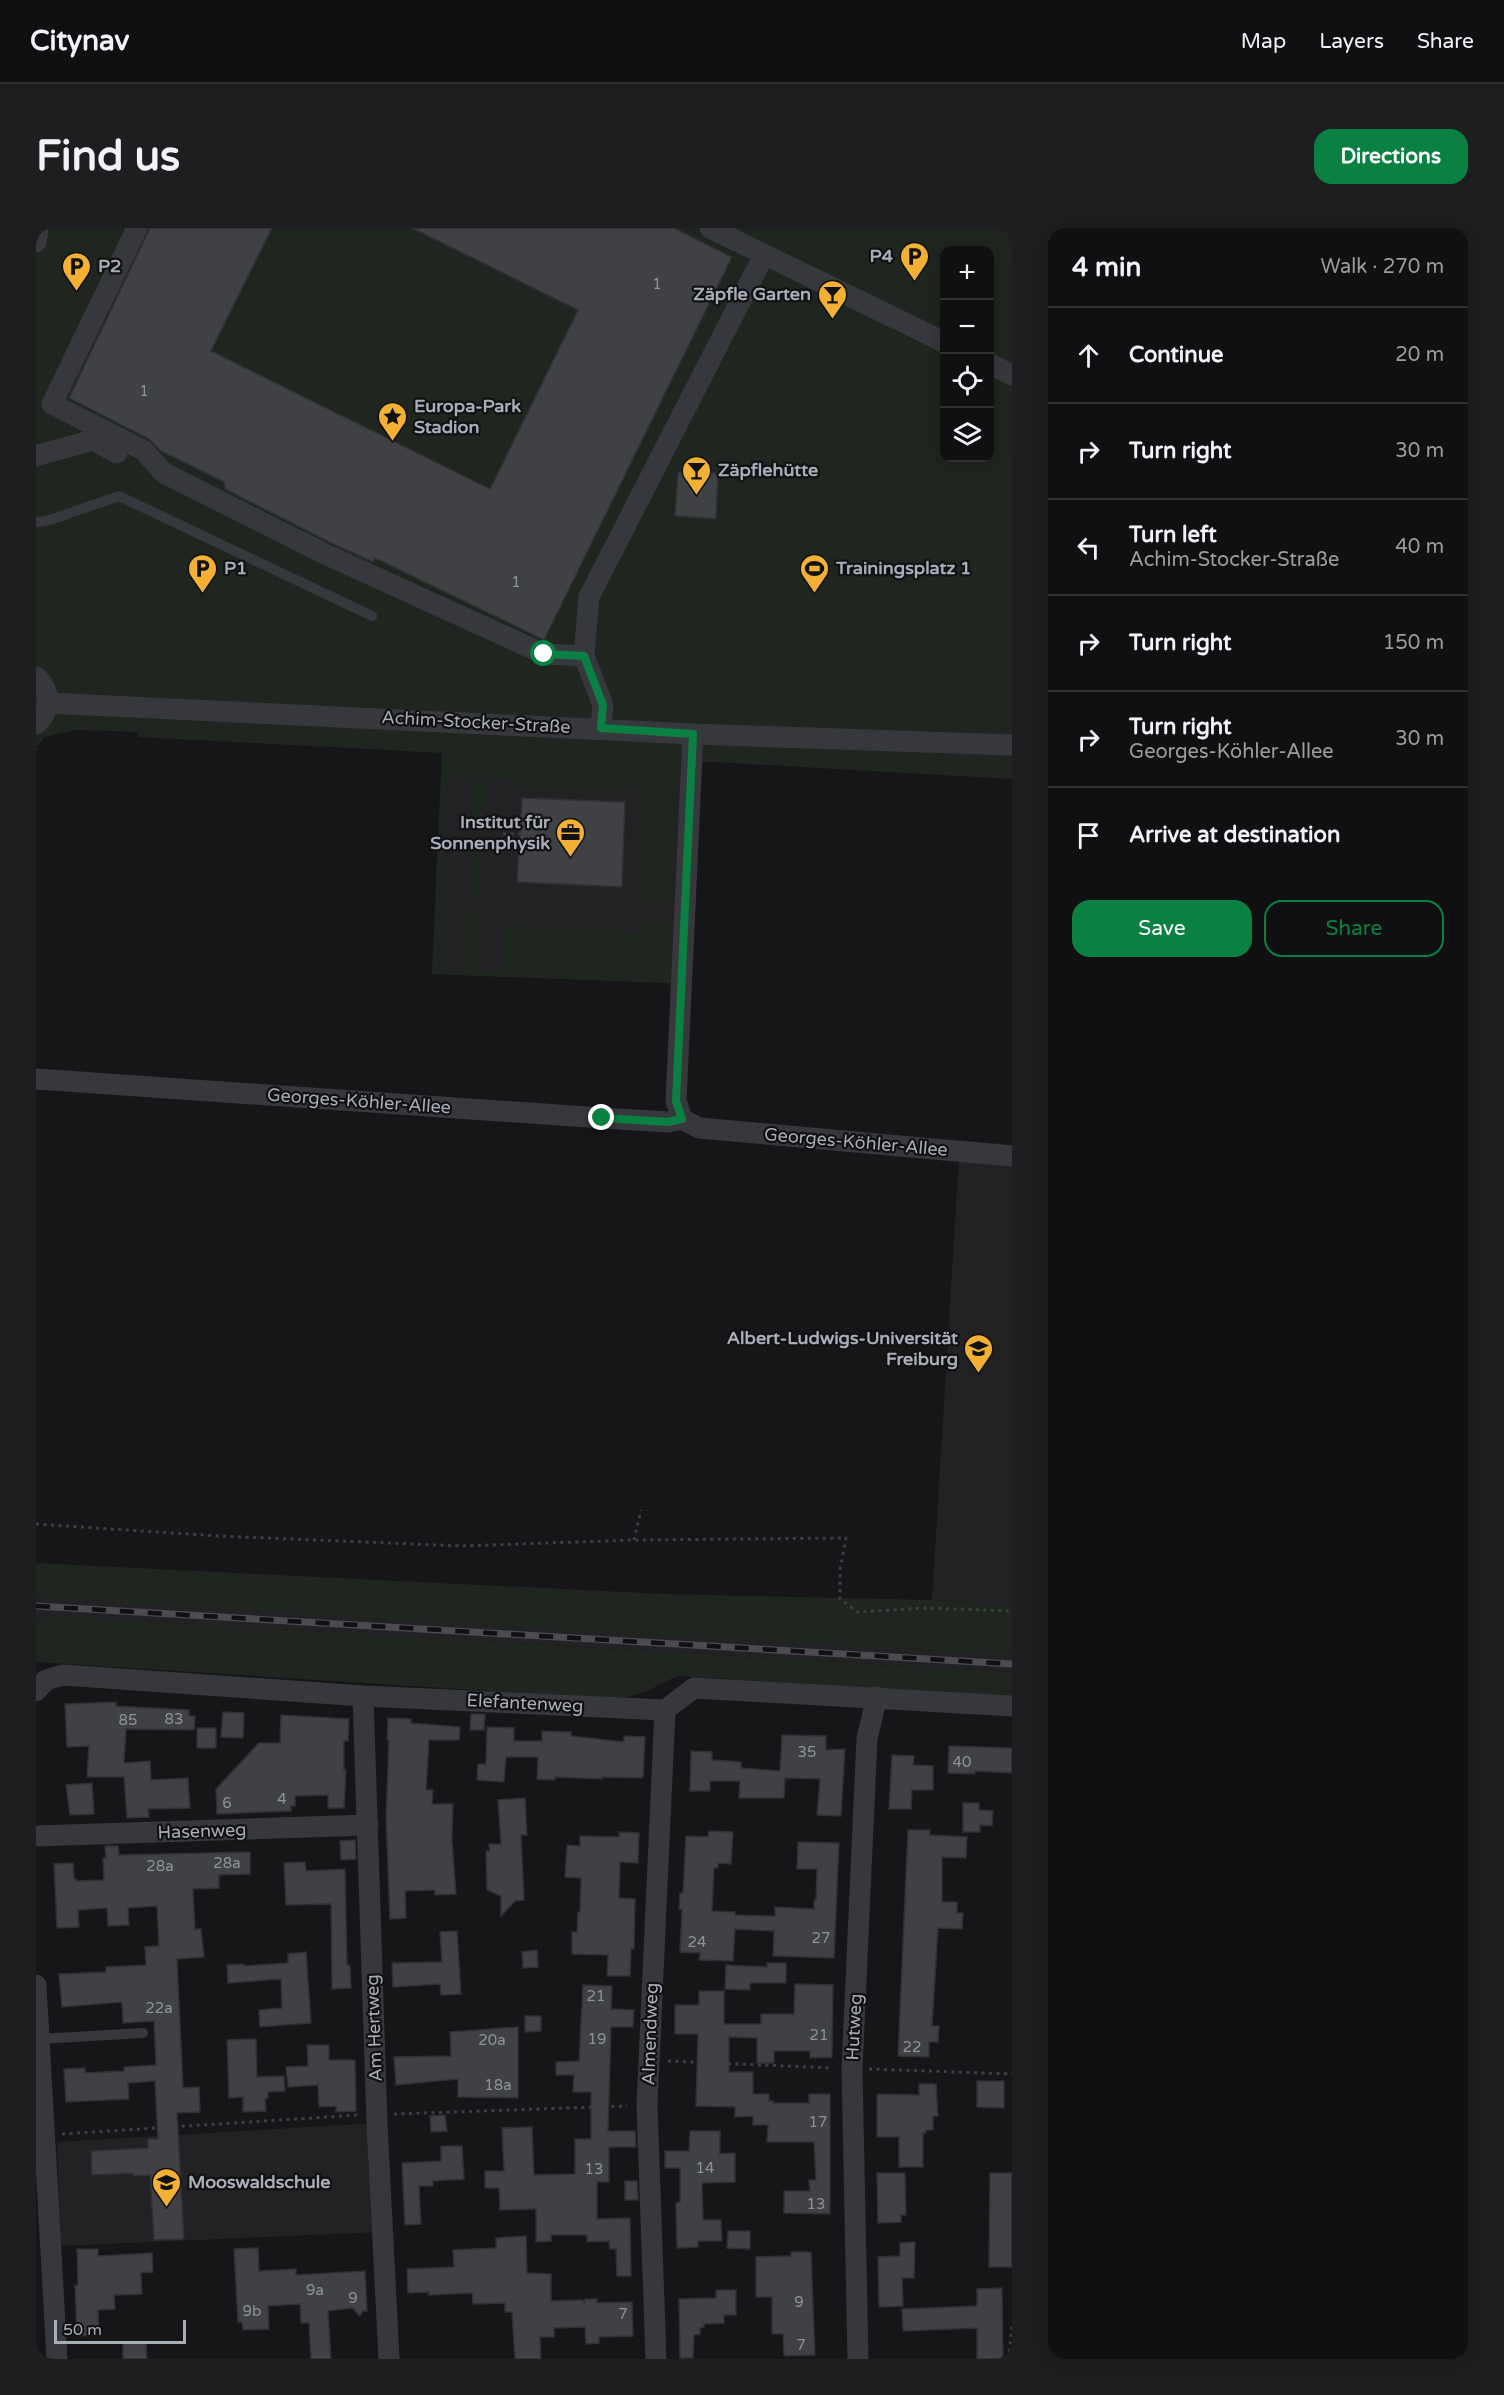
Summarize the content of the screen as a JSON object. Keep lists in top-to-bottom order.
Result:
{
  "streets": {
    "street": [
      "Achim-Stocker-Straße",
      "Georges-Köhler-Allee",
      "Elefantenweg",
      "Hasenweg",
      "Hutweg",
      "Am Hertweg",
      "Almendweg"
    ]
  },
  "crossings": [
    ["Elefantenweg", "Am Hertweg"],
    ["Elefantenweg", "Almendweg"],
    ["Hasenweg", "Am Hertweg"]
  ],
  "places": {
    "parking": ["P4", "P2", "P1"],
    "bar": ["Zäpfle Garten", "Zäpflehütte"],
    "place": ["Europa-Park Stadion"],
    "sports": ["Trainingsplatz 1"],
    "office": ["Institut für Sonnenphysik"],
    "school or university": ["Albert-Ludwigs-Universität Freiburg", "Mooswaldschule"]
  },
  "house_numbers": [
    "1",
    "1",
    "1",
    "83",
    "85",
    "35",
    "40",
    "4",
    "6",
    "28a",
    "28a",
    "27",
    "24",
    "21",
    "22a",
    "21",
    "19",
    "20a",
    "22",
    "18a",
    "17",
    "14",
    "13",
    "13",
    "9a",
    "9",
    "9",
    "9b",
    "7",
    "7"
  ],
  "scale_bar": "50 m",
  "page": {
    "header": "Citynav",
    "nav": ["Map", "Layers", "Share"],
    "buttons": [
      "Directions",
      ["Save", "Share"]
    ],
    "title": "Find us",
    "heading": ["4 min", "Walk · 270 m"],
    "map_buttons": ["+", "−"],
    "list": [
      ["Continue", "20 m"],
      ["Turn right", "30 m"],
      ["Turn left", "Achim-Stocker-Straße", "40 m"],
      ["Turn right", "150 m"],
      ["Turn right", "Georges-Köhler-Allee", "30 m"],
      "Arrive at destination"
    ],
    "scale": "50 m"
  }
}
